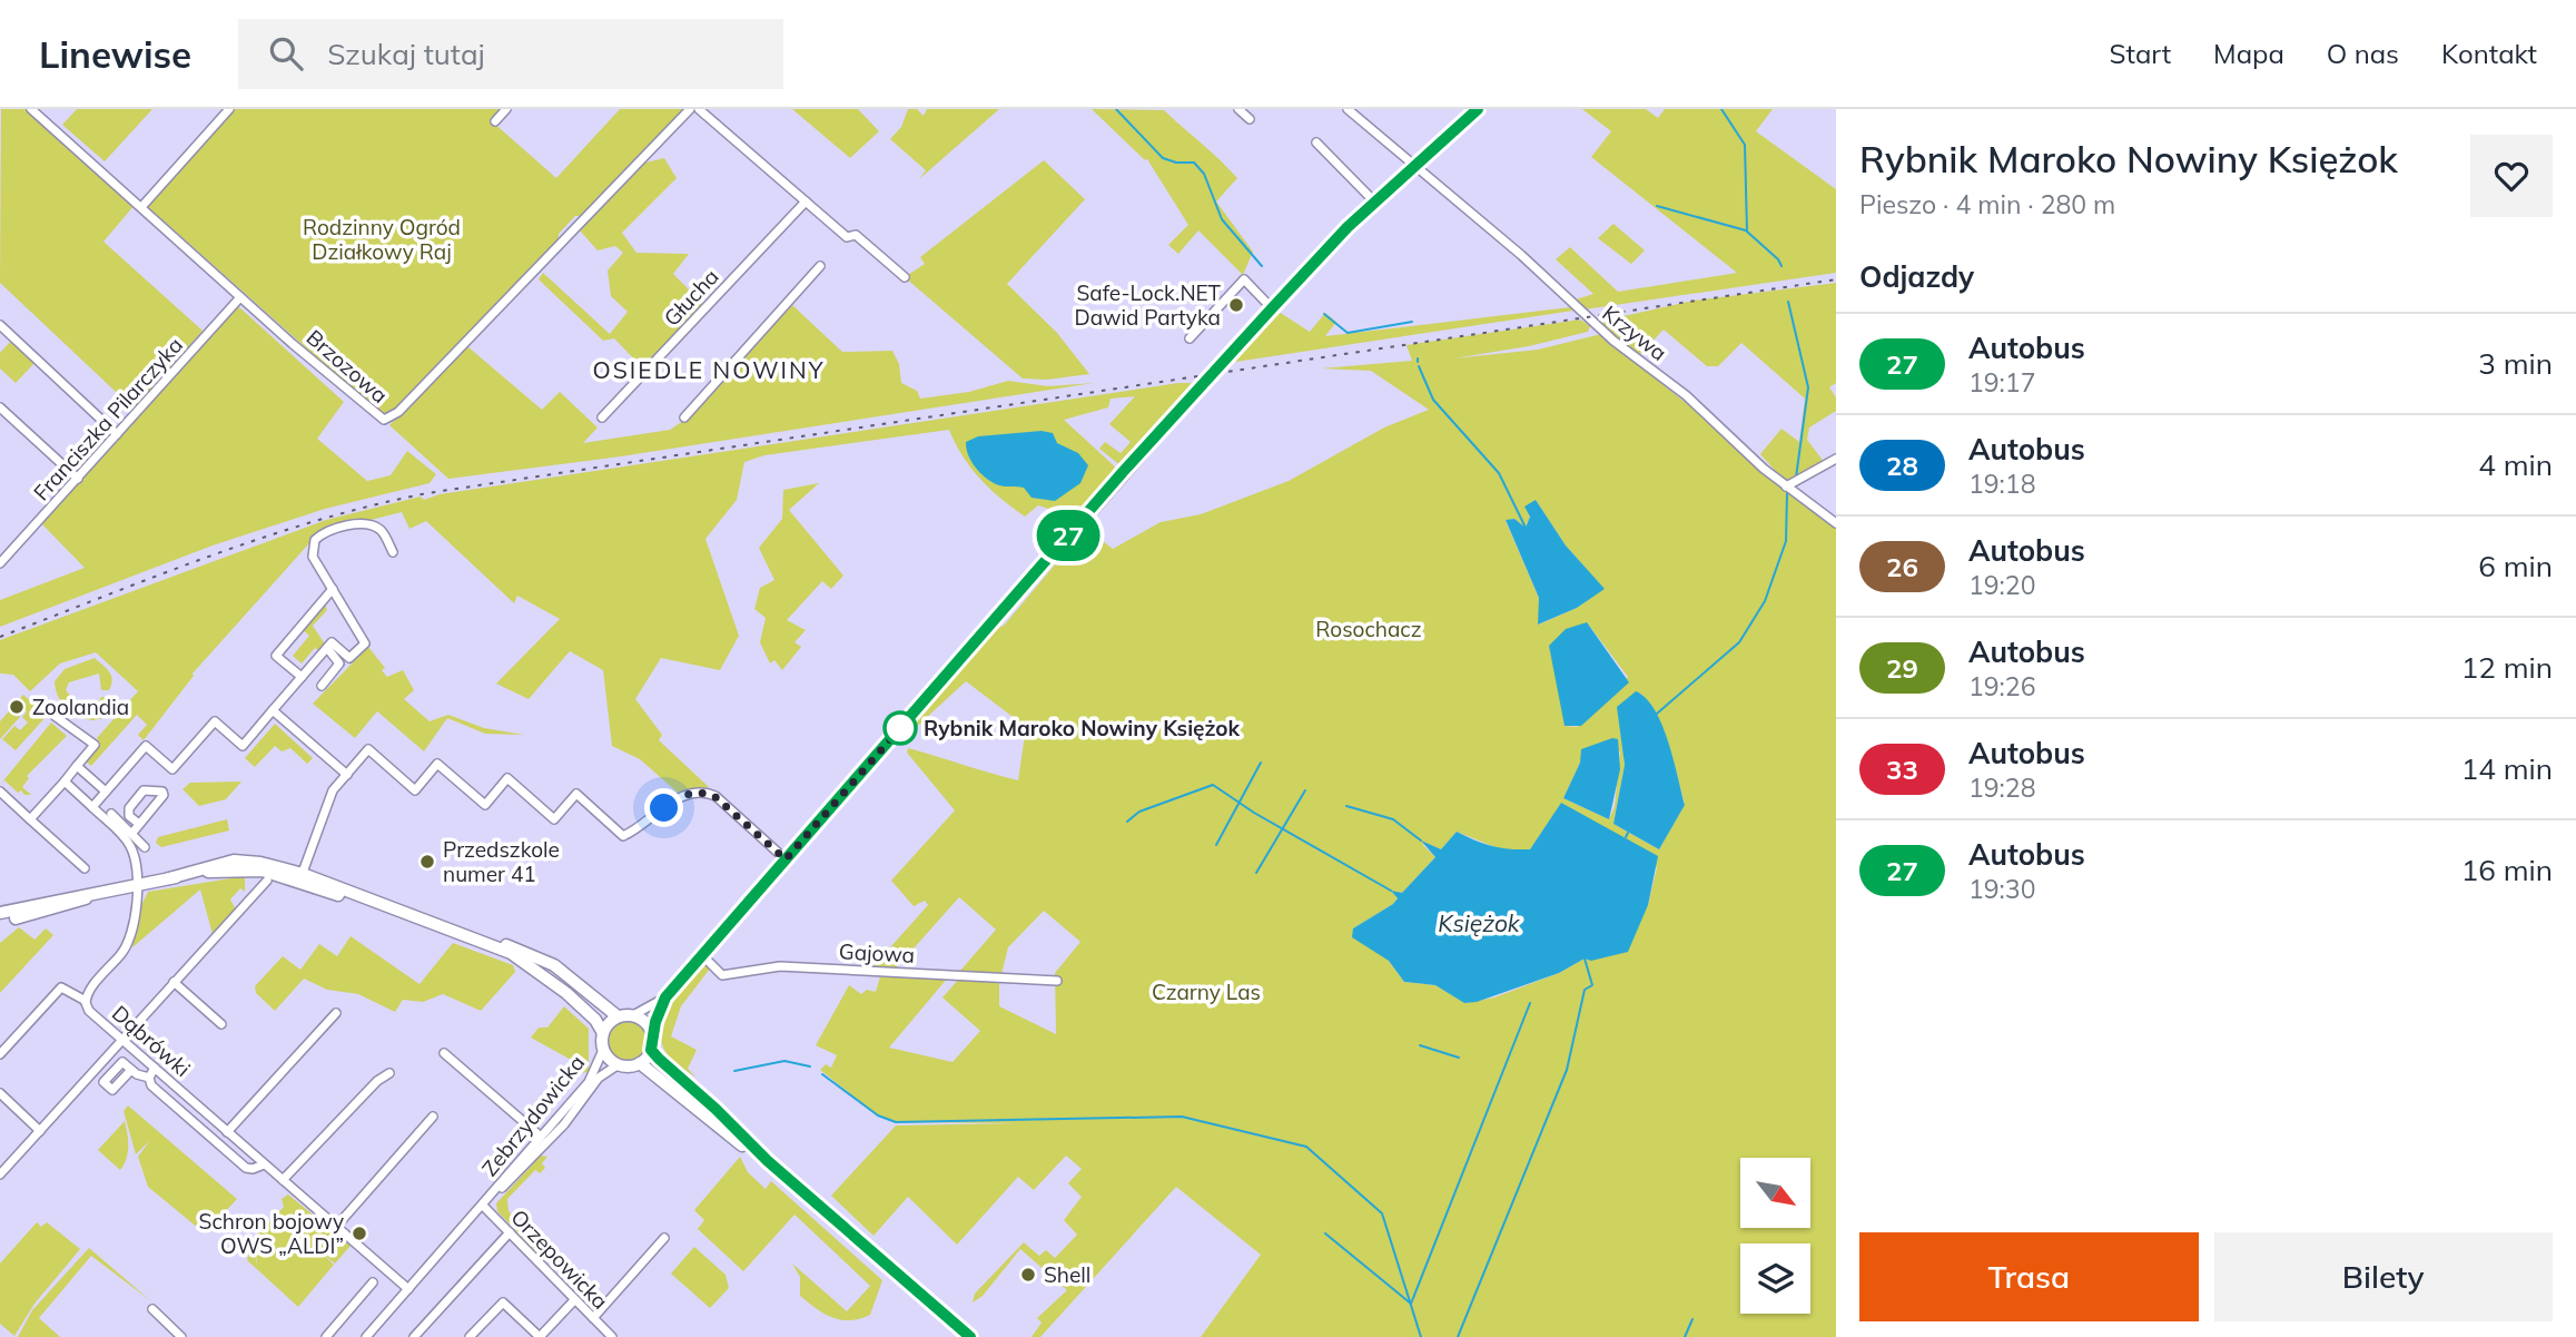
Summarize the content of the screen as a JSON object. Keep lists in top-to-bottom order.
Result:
{
  "streets": {
    "street": [
      "Głucha",
      "Krzywa",
      "Brzozowa",
      "Franciszka Pilarczyka",
      "Gajowa",
      "Dąbrówki",
      "Zebrzydowicka",
      "Orzepowicka"
    ]
  },
  "crossings": [
    ["Brzozowa", "Franciszka Pilarczyka"],
    ["Dąbrówki", "Zebrzydowicka"],
    ["Zebrzydowicka", "Orzepowicka"]
  ],
  "districts": ["OSIEDLE NOWINY"],
  "water": ["Księżok"],
  "parks": ["Rodzinny Ogród Działkowy Raj", "Rosochacz", "Czarny Las"],
  "places": [
    "Safe-Lock.NET Dawid Partyka",
    "Zoolandia",
    "Rybnik Maroko Nowiny Księżok",
    "Przedszkole numer 41",
    "Schron bojowy OWS „ALDI”",
    "Shell"
  ],
  "lines": ["bus line 27"],
  "north": "bottom right",
  "page": {
    "header": "Linewise",
    "search": "Szukaj tutaj",
    "nav": [
      "Start",
      "Mapa",
      "O nas",
      "Kontakt"
    ],
    "on_map": "27",
    "heading": [
      ["Rybnik Maroko Nowiny Księżok", "Pieszo · 4 min · 280 m"],
      "Odjazdy"
    ],
    "list": [
      {
        "mark": "27",
        "name": "Autobus",
        "note": "19:17",
        "value": "3 min"
      },
      {
        "mark": "28",
        "name": "Autobus",
        "note": "19:18",
        "value": "4 min"
      },
      {
        "mark": "26",
        "name": "Autobus",
        "note": "19:20",
        "value": "6 min"
      },
      {
        "mark": "29",
        "name": "Autobus",
        "note": "19:26",
        "value": "12 min"
      },
      {
        "mark": "33",
        "name": "Autobus",
        "note": "19:28",
        "value": "14 min"
      },
      {
        "mark": "27",
        "name": "Autobus",
        "note": "19:30",
        "value": "16 min"
      }
    ],
    "buttons": ["Trasa", "Bilety"]
  }
}
